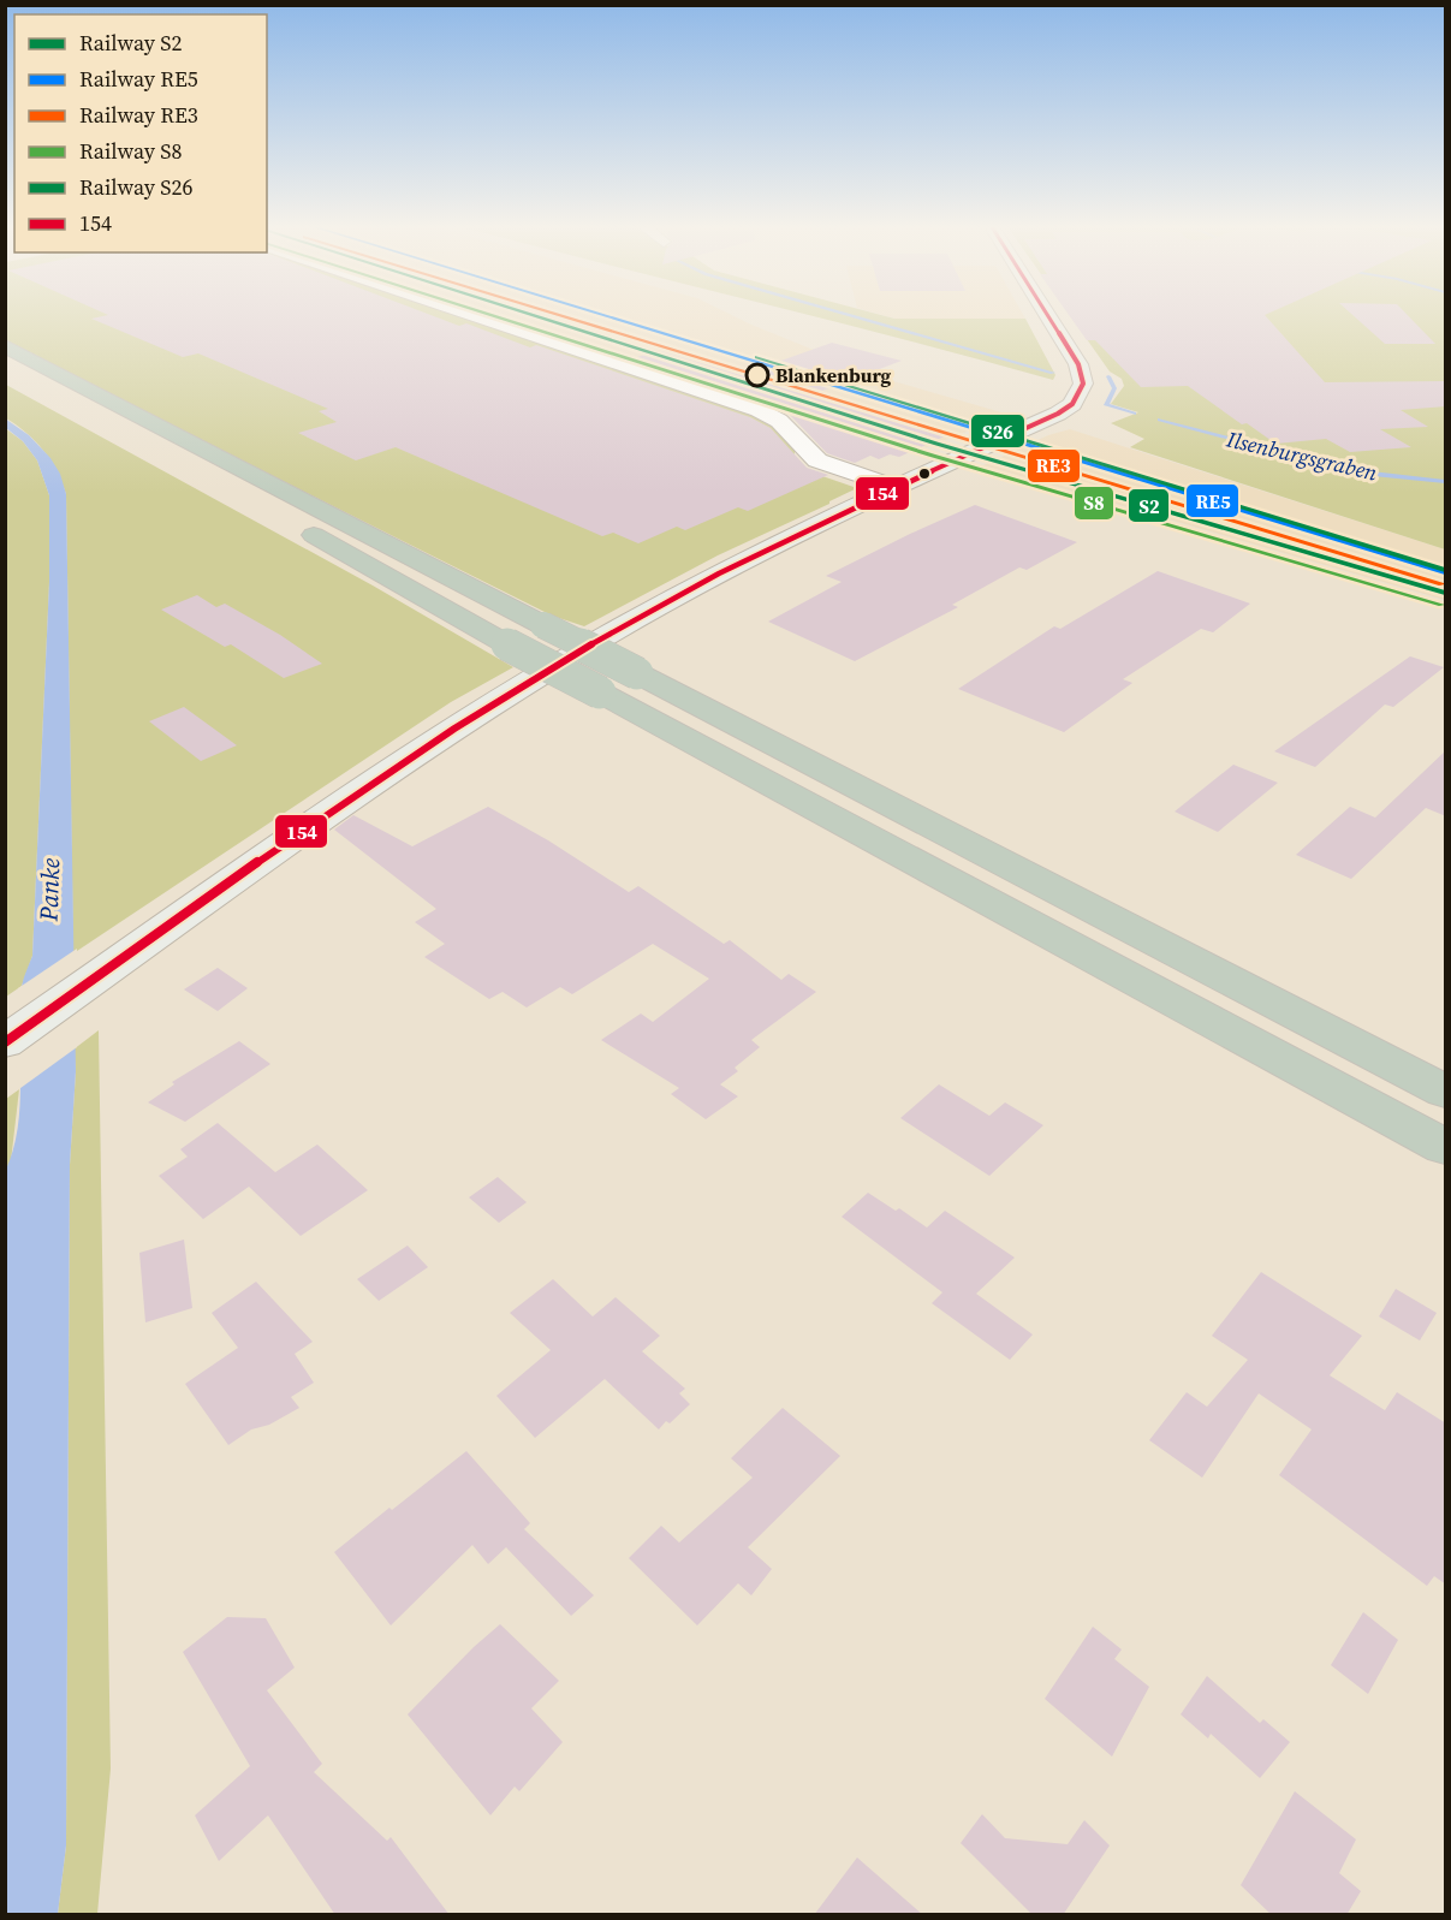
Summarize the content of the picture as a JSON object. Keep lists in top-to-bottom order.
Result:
{
  "water": ["Ilsenburgsgraben", "Panke"],
  "places": ["Blankenburg"],
  "lines": [
    "rail line S2",
    "rail line RE5",
    "rail line RE3",
    "rail line S8",
    "transit line 154",
    "rail line S26"
  ],
  "legend": [
    "Railway S2",
    "Railway RE5",
    "Railway RE3",
    "Railway S8",
    "Railway S26",
    "154"
  ]
}
